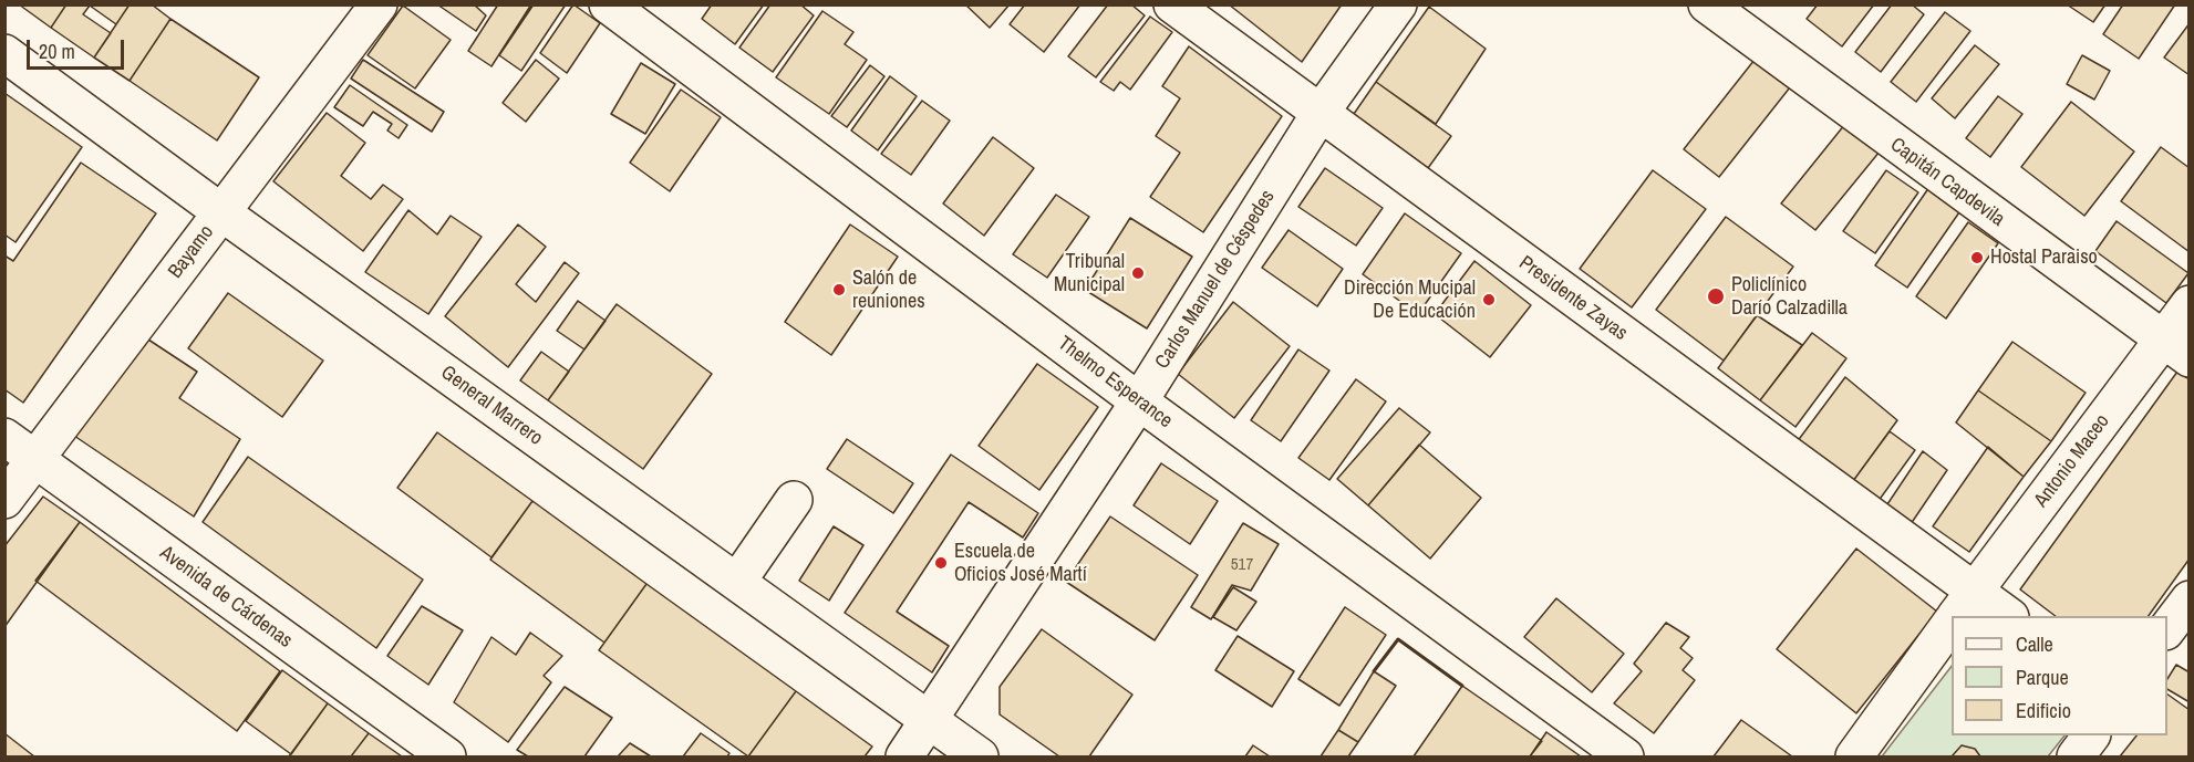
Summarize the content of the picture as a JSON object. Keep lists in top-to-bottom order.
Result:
{
  "streets": {
    "street": [
      "Capitán Capdevila",
      "Bayamo",
      "Carlos Manuel de Céspedes",
      "Presidente Zayas",
      "Thelmo Esperance",
      "General Marrero",
      "Antonio Maceo",
      "Avenida de Cárdenas"
    ]
  },
  "crossings": [
    ["Capitán Capdevila", "Antonio Maceo"],
    ["Bayamo", "General Marrero"],
    ["Bayamo", "Avenida de Cárdenas"],
    ["Carlos Manuel de Céspedes", "Presidente Zayas"],
    ["Carlos Manuel de Céspedes", "Thelmo Esperance"],
    ["Carlos Manuel de Céspedes", "General Marrero"],
    ["Presidente Zayas", "Antonio Maceo"]
  ],
  "places": [
    "Hostal Paraiso",
    "Tribunal Municipal",
    "Salón de reuniones",
    "Policlínico Darío Calzadilla",
    "Dirección Mucipal De Educación",
    "Escuela de Oficios José Martí"
  ],
  "house_numbers": ["517"],
  "legend": ["Calle", "Parque", "Edificio"],
  "scale_bar": "20 m"
}
